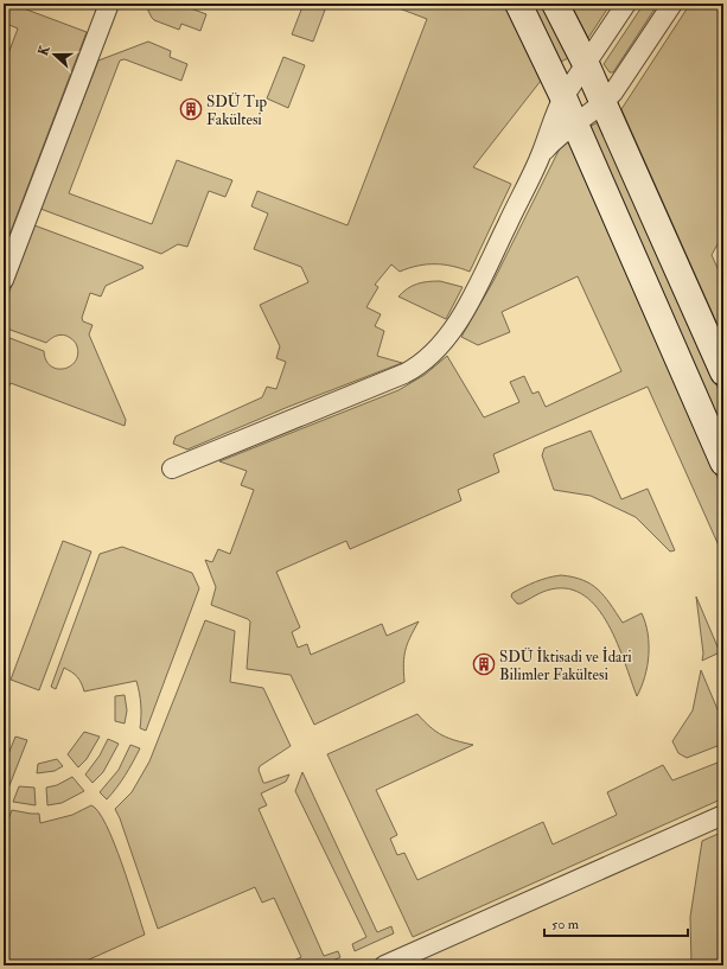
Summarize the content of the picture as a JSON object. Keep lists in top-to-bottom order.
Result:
{
  "places": {
    "building": ["SDÜ Tıp Fakültesi", "SDÜ İktisadi ve İdari Bilimler Fakültesi"]
  },
  "scale_bar": "50 m",
  "north": "left"
}
